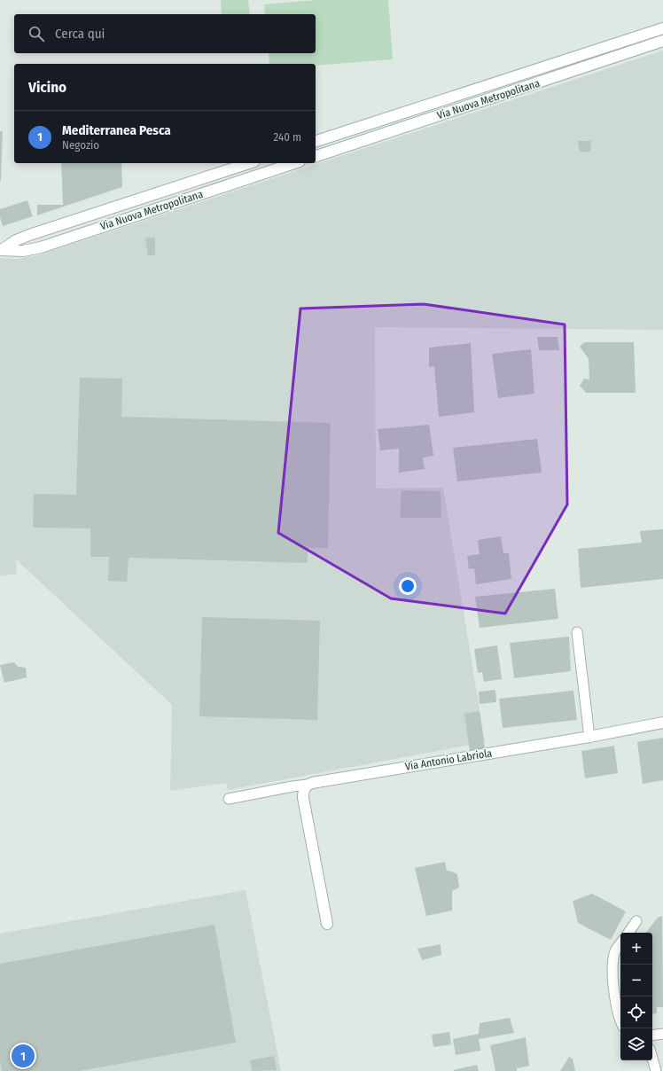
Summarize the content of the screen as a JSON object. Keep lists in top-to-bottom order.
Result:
{
  "streets": {
    "street": ["Via Nuova Metropolitana", "Via Antonio Labriola"]
  },
  "page": {
    "search": "Cerca qui",
    "heading": "Vicino",
    "list": [
      {
        "mark": "1",
        "name": "Mediterranea Pesca",
        "note": "Negozio",
        "value": "240 m"
      }
    ],
    "map_buttons": ["+", "−"],
    "pins": "1"
  }
}
